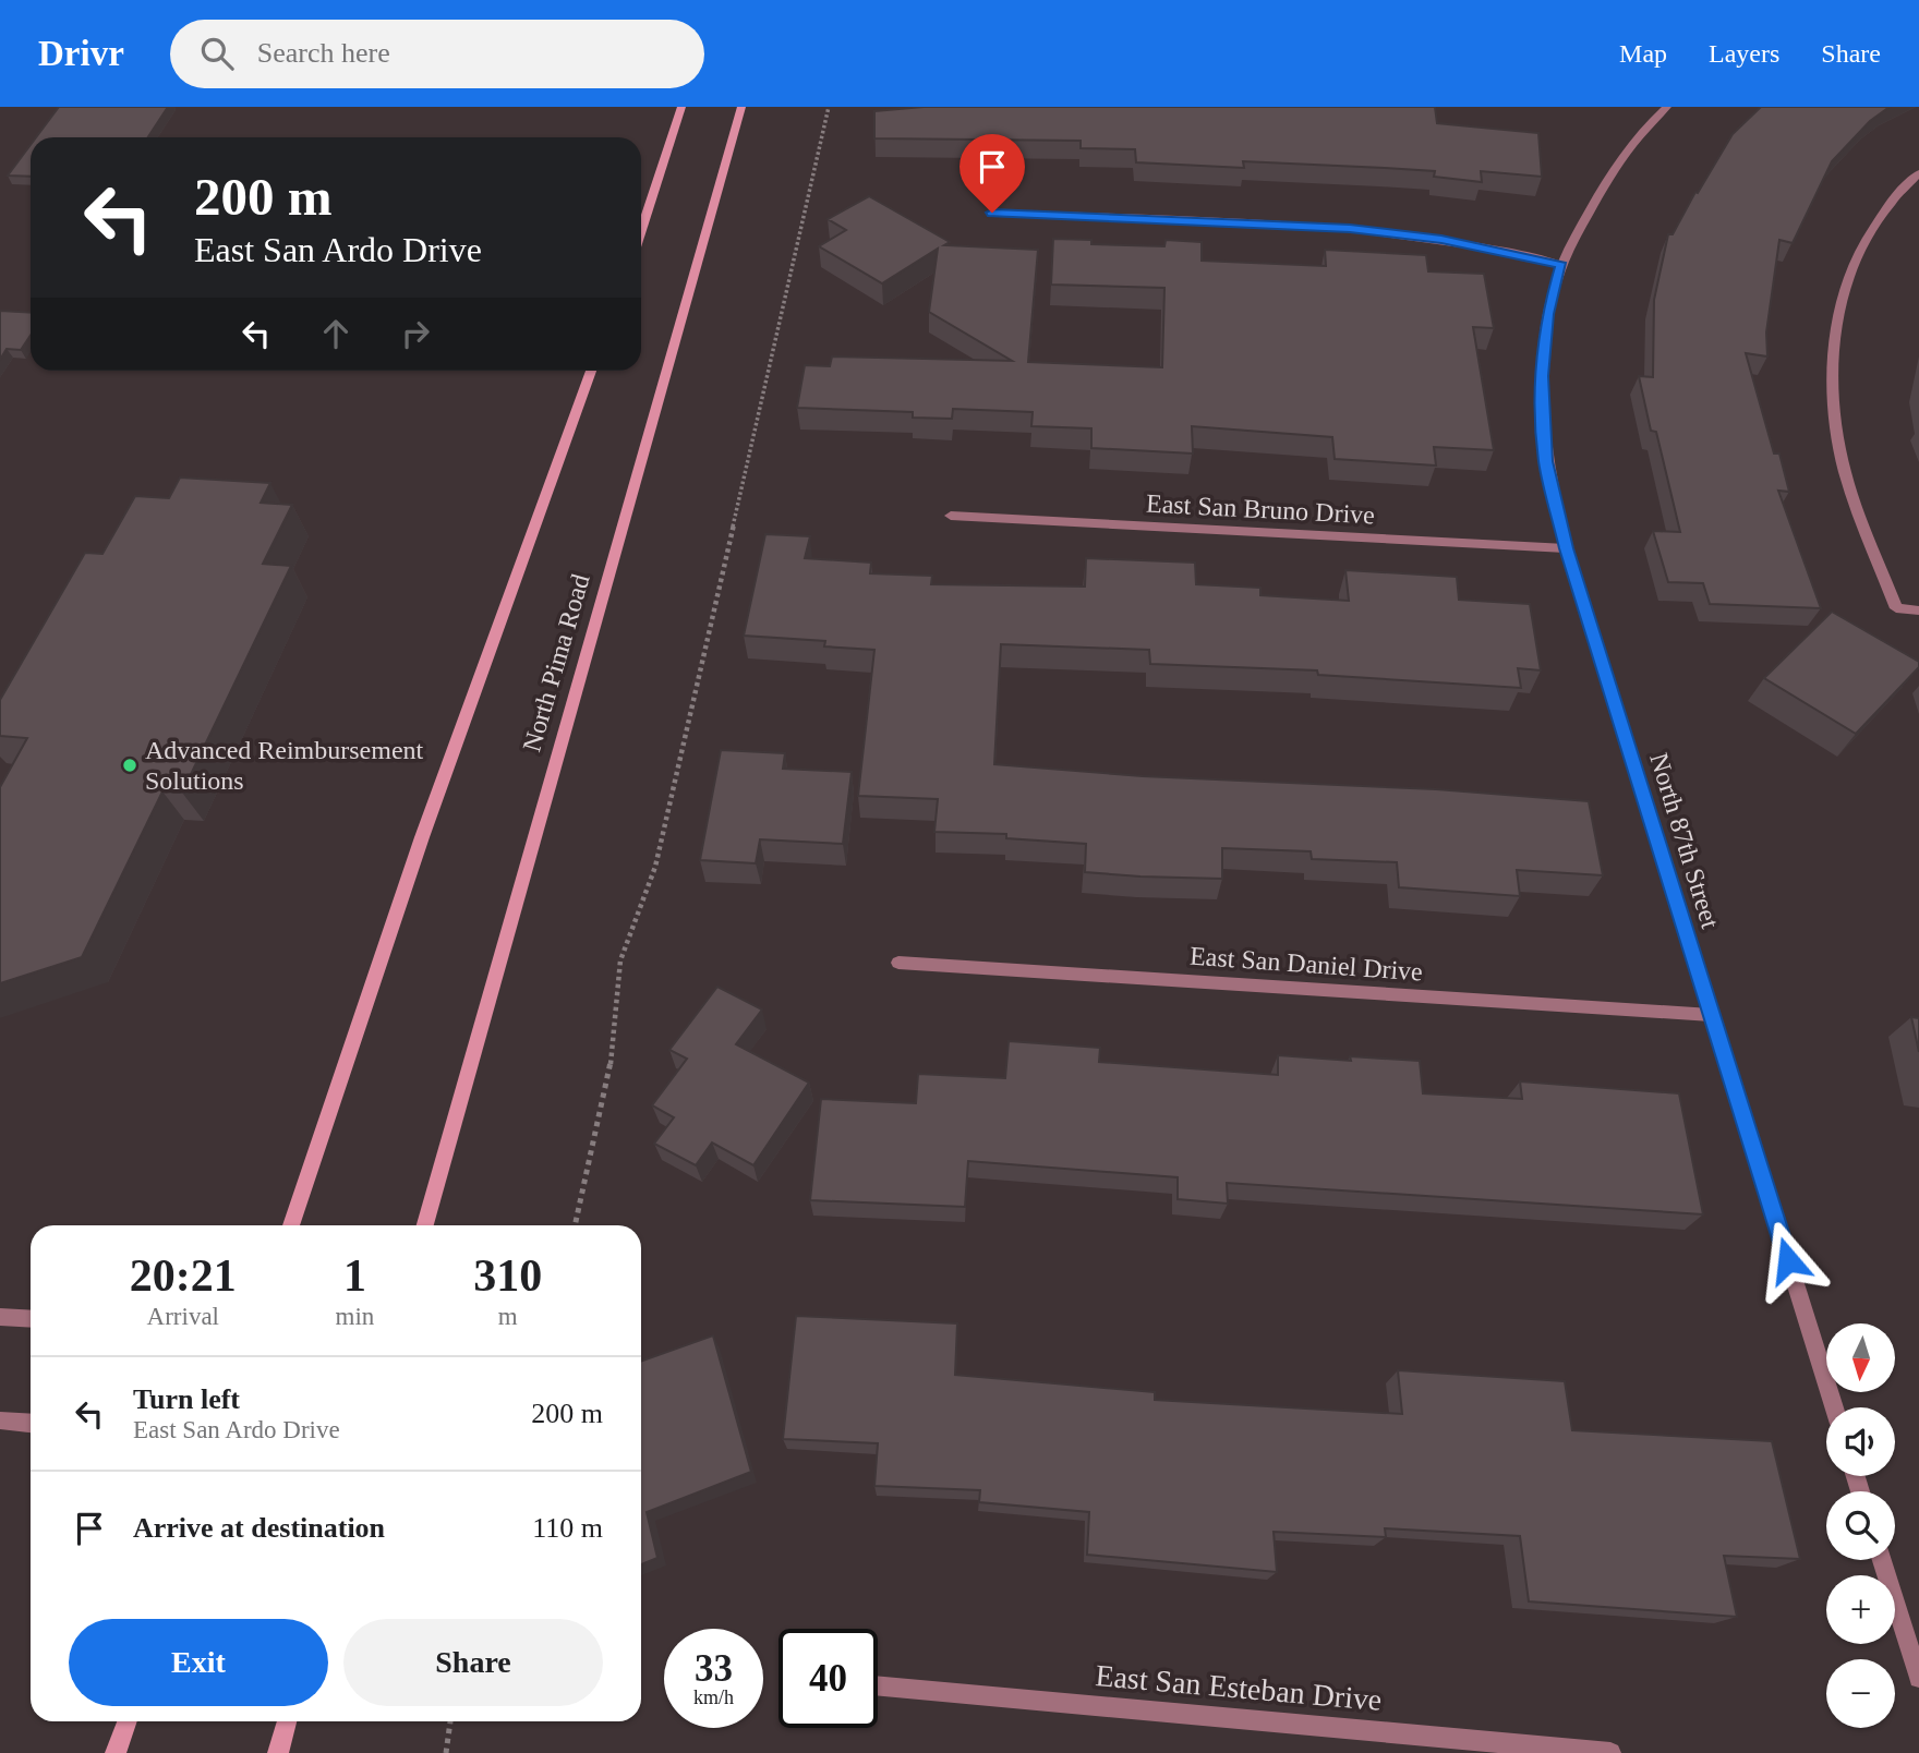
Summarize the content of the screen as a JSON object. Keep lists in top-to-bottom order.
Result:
{
  "streets": {
    "main road": ["North Pima Road"],
    "street": [
      "East San Bruno Drive",
      "North 87th Street",
      "East San Daniel Drive",
      "East San Esteban Drive"
    ]
  },
  "crossings": [
    ["East San Bruno Drive", "North 87th Street"],
    ["North 87th Street", "East San Daniel Drive"]
  ],
  "places": ["Advanced Reimbursement Solutions"],
  "north": "bottom",
  "page": {
    "header": "Drivr",
    "search": "Search here",
    "nav": ["Map", "Layers", "Share"],
    "turn": ["200 m", "East San Ardo Drive"],
    "eta": [
      "20:21",
      "Arrival",
      "1",
      "min",
      "310",
      "m"
    ],
    "map_buttons": ["+", "−"],
    "list": [
      {
        "name": "Turn left",
        "note": "East San Ardo Drive",
        "value": "200 m"
      },
      {
        "name": "Arrive at destination",
        "value": "110 m"
      }
    ],
    "buttons": ["Exit", "Share"],
    "speed": "33 km/h",
    "limit": "40"
  }
}
